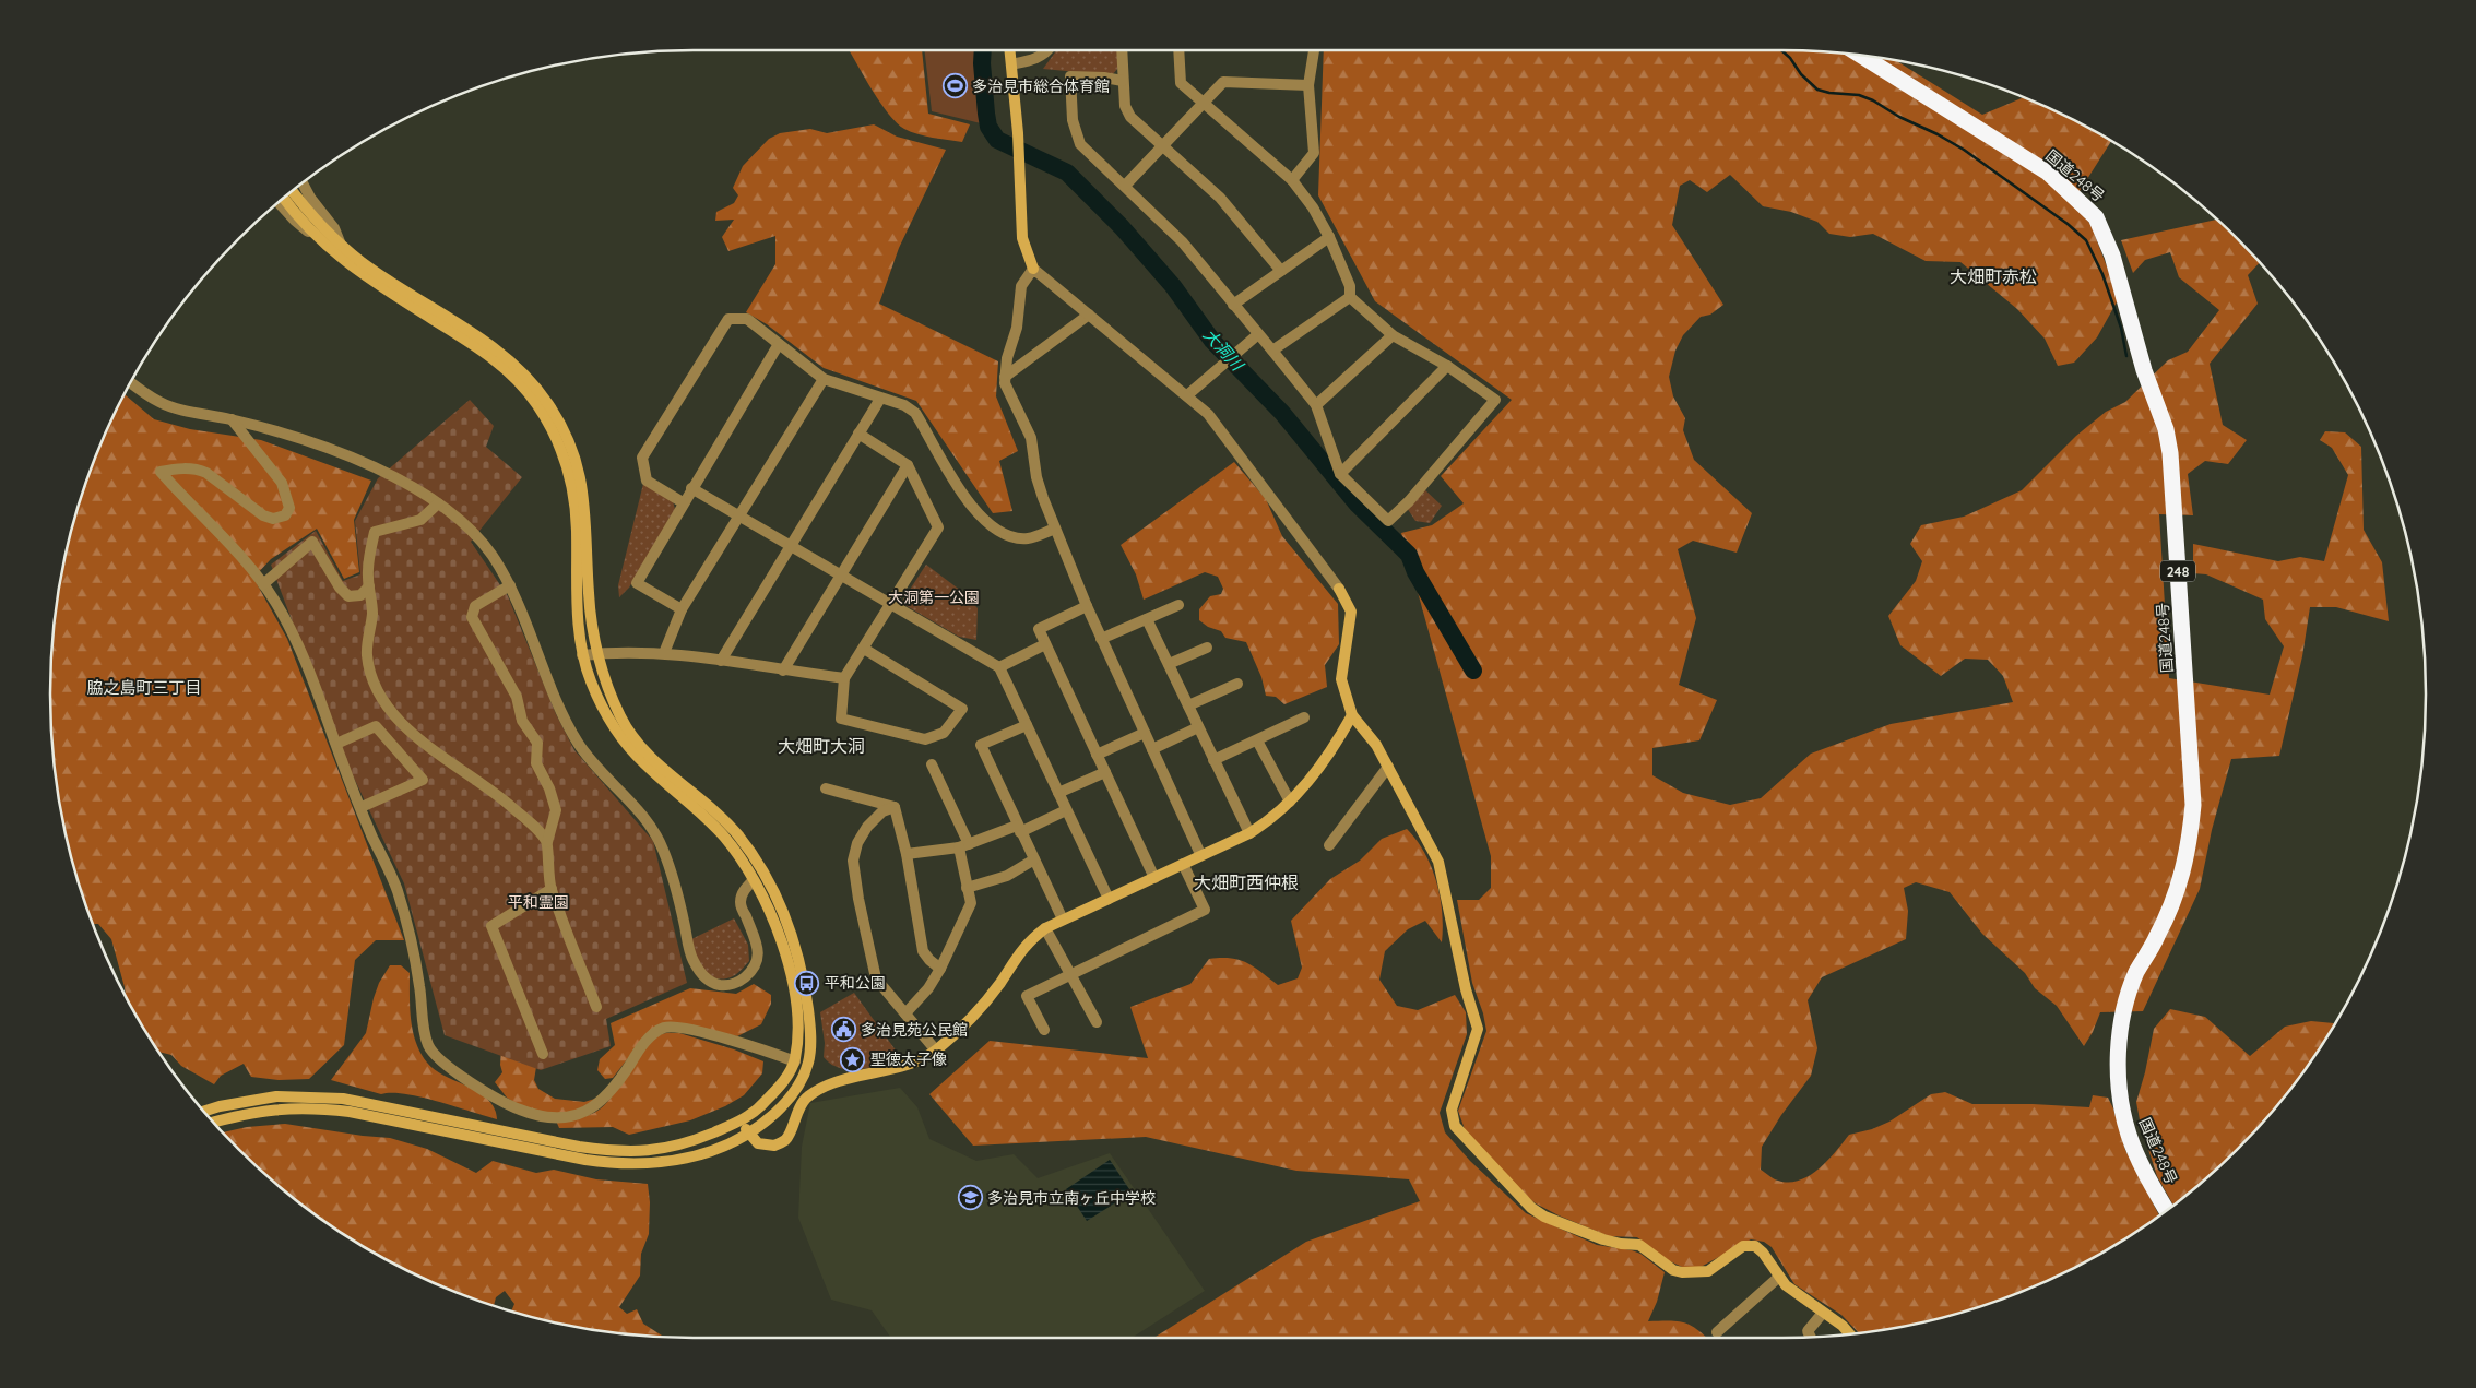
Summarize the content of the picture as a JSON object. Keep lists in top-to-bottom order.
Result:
{
  "streets": {
    "highway": ["国道248号", "248"]
  },
  "districts": [
    "大畑町赤松",
    "脇之島町三丁目",
    "大畑町大洞",
    "大畑町西仲根"
  ],
  "water": ["大洞川"],
  "parks": ["大洞第一公園", "平和霊園"],
  "places": {
    "sports": ["多治見市総合体育館"],
    "bus stop": ["平和公園"],
    "public building": ["多治見苑公民館"],
    "place": ["聖徳太子像"],
    "school or university": ["多治見市立南ヶ丘中学校"]
  }
}
